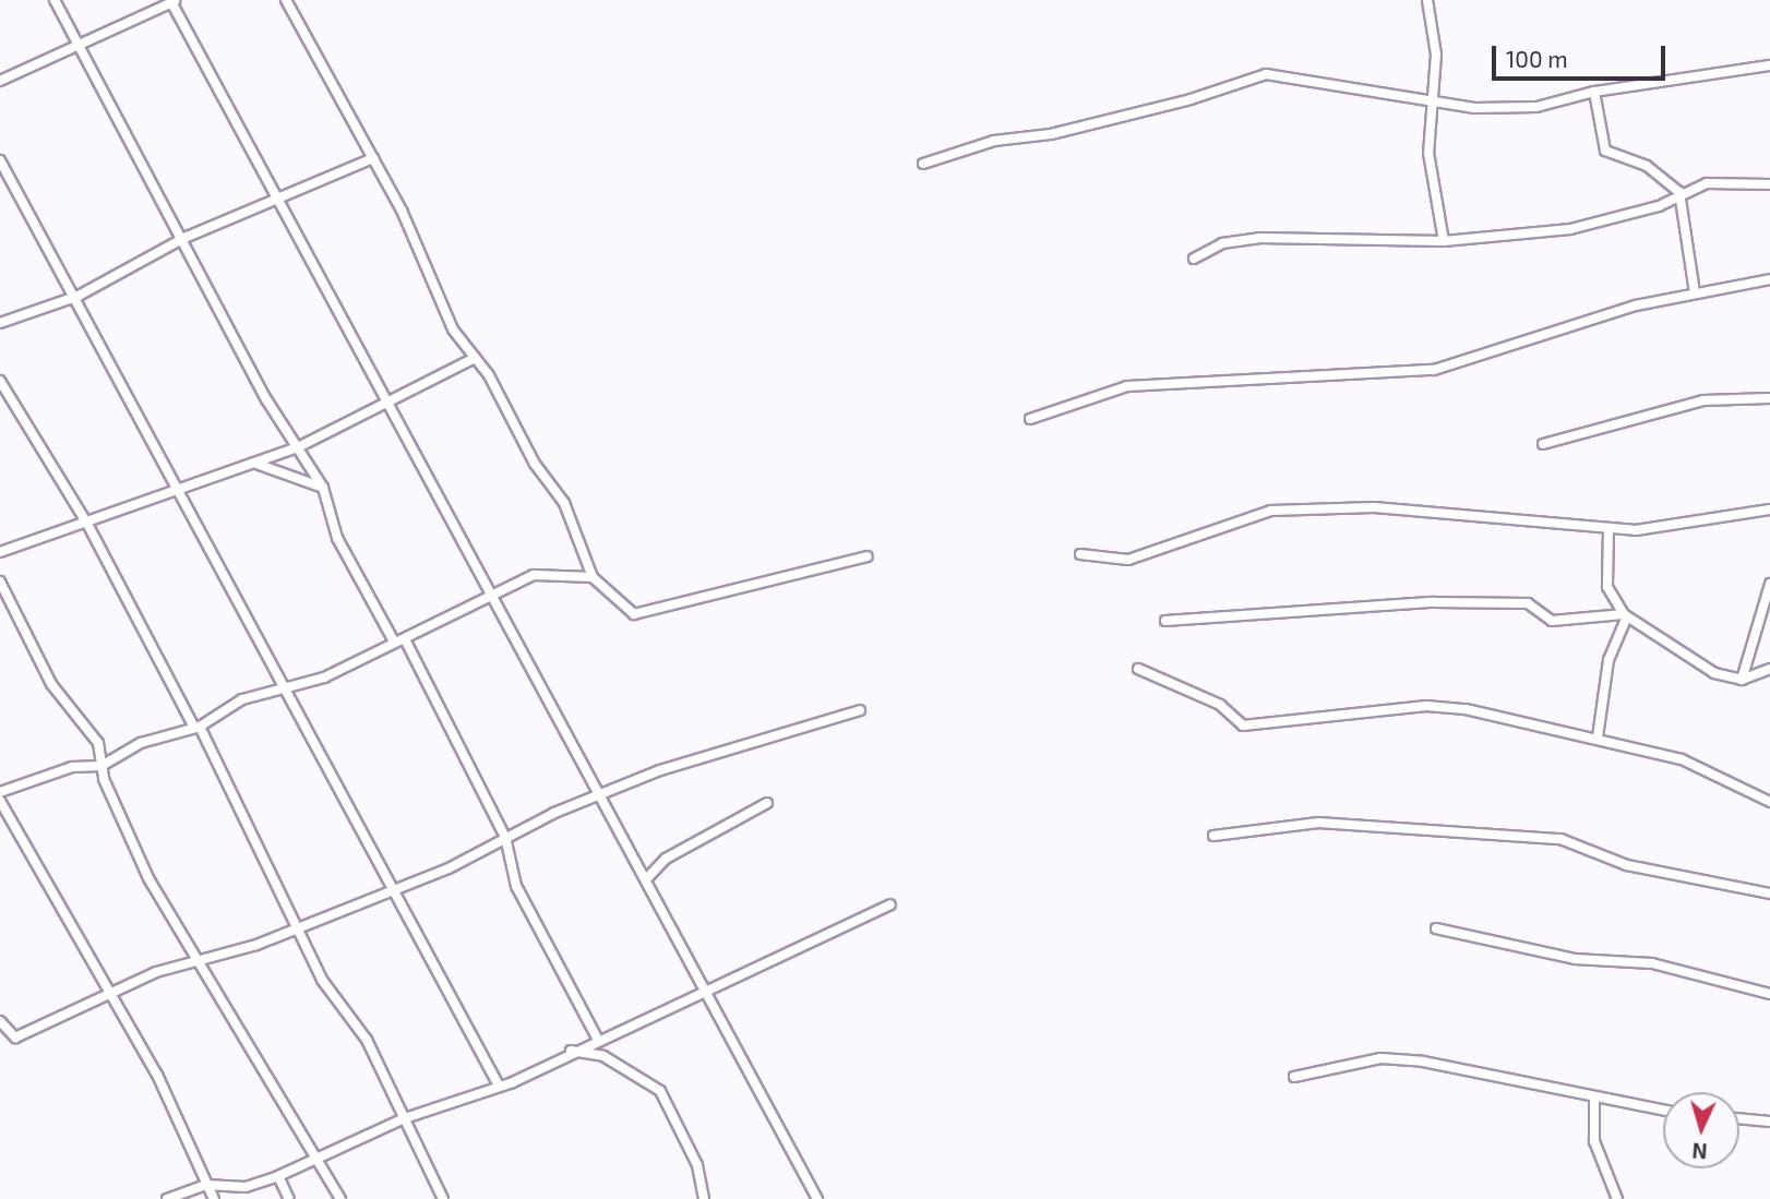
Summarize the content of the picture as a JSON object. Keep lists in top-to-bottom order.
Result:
{
  "scale_bar": "100 m",
  "north": "bottom"
}
